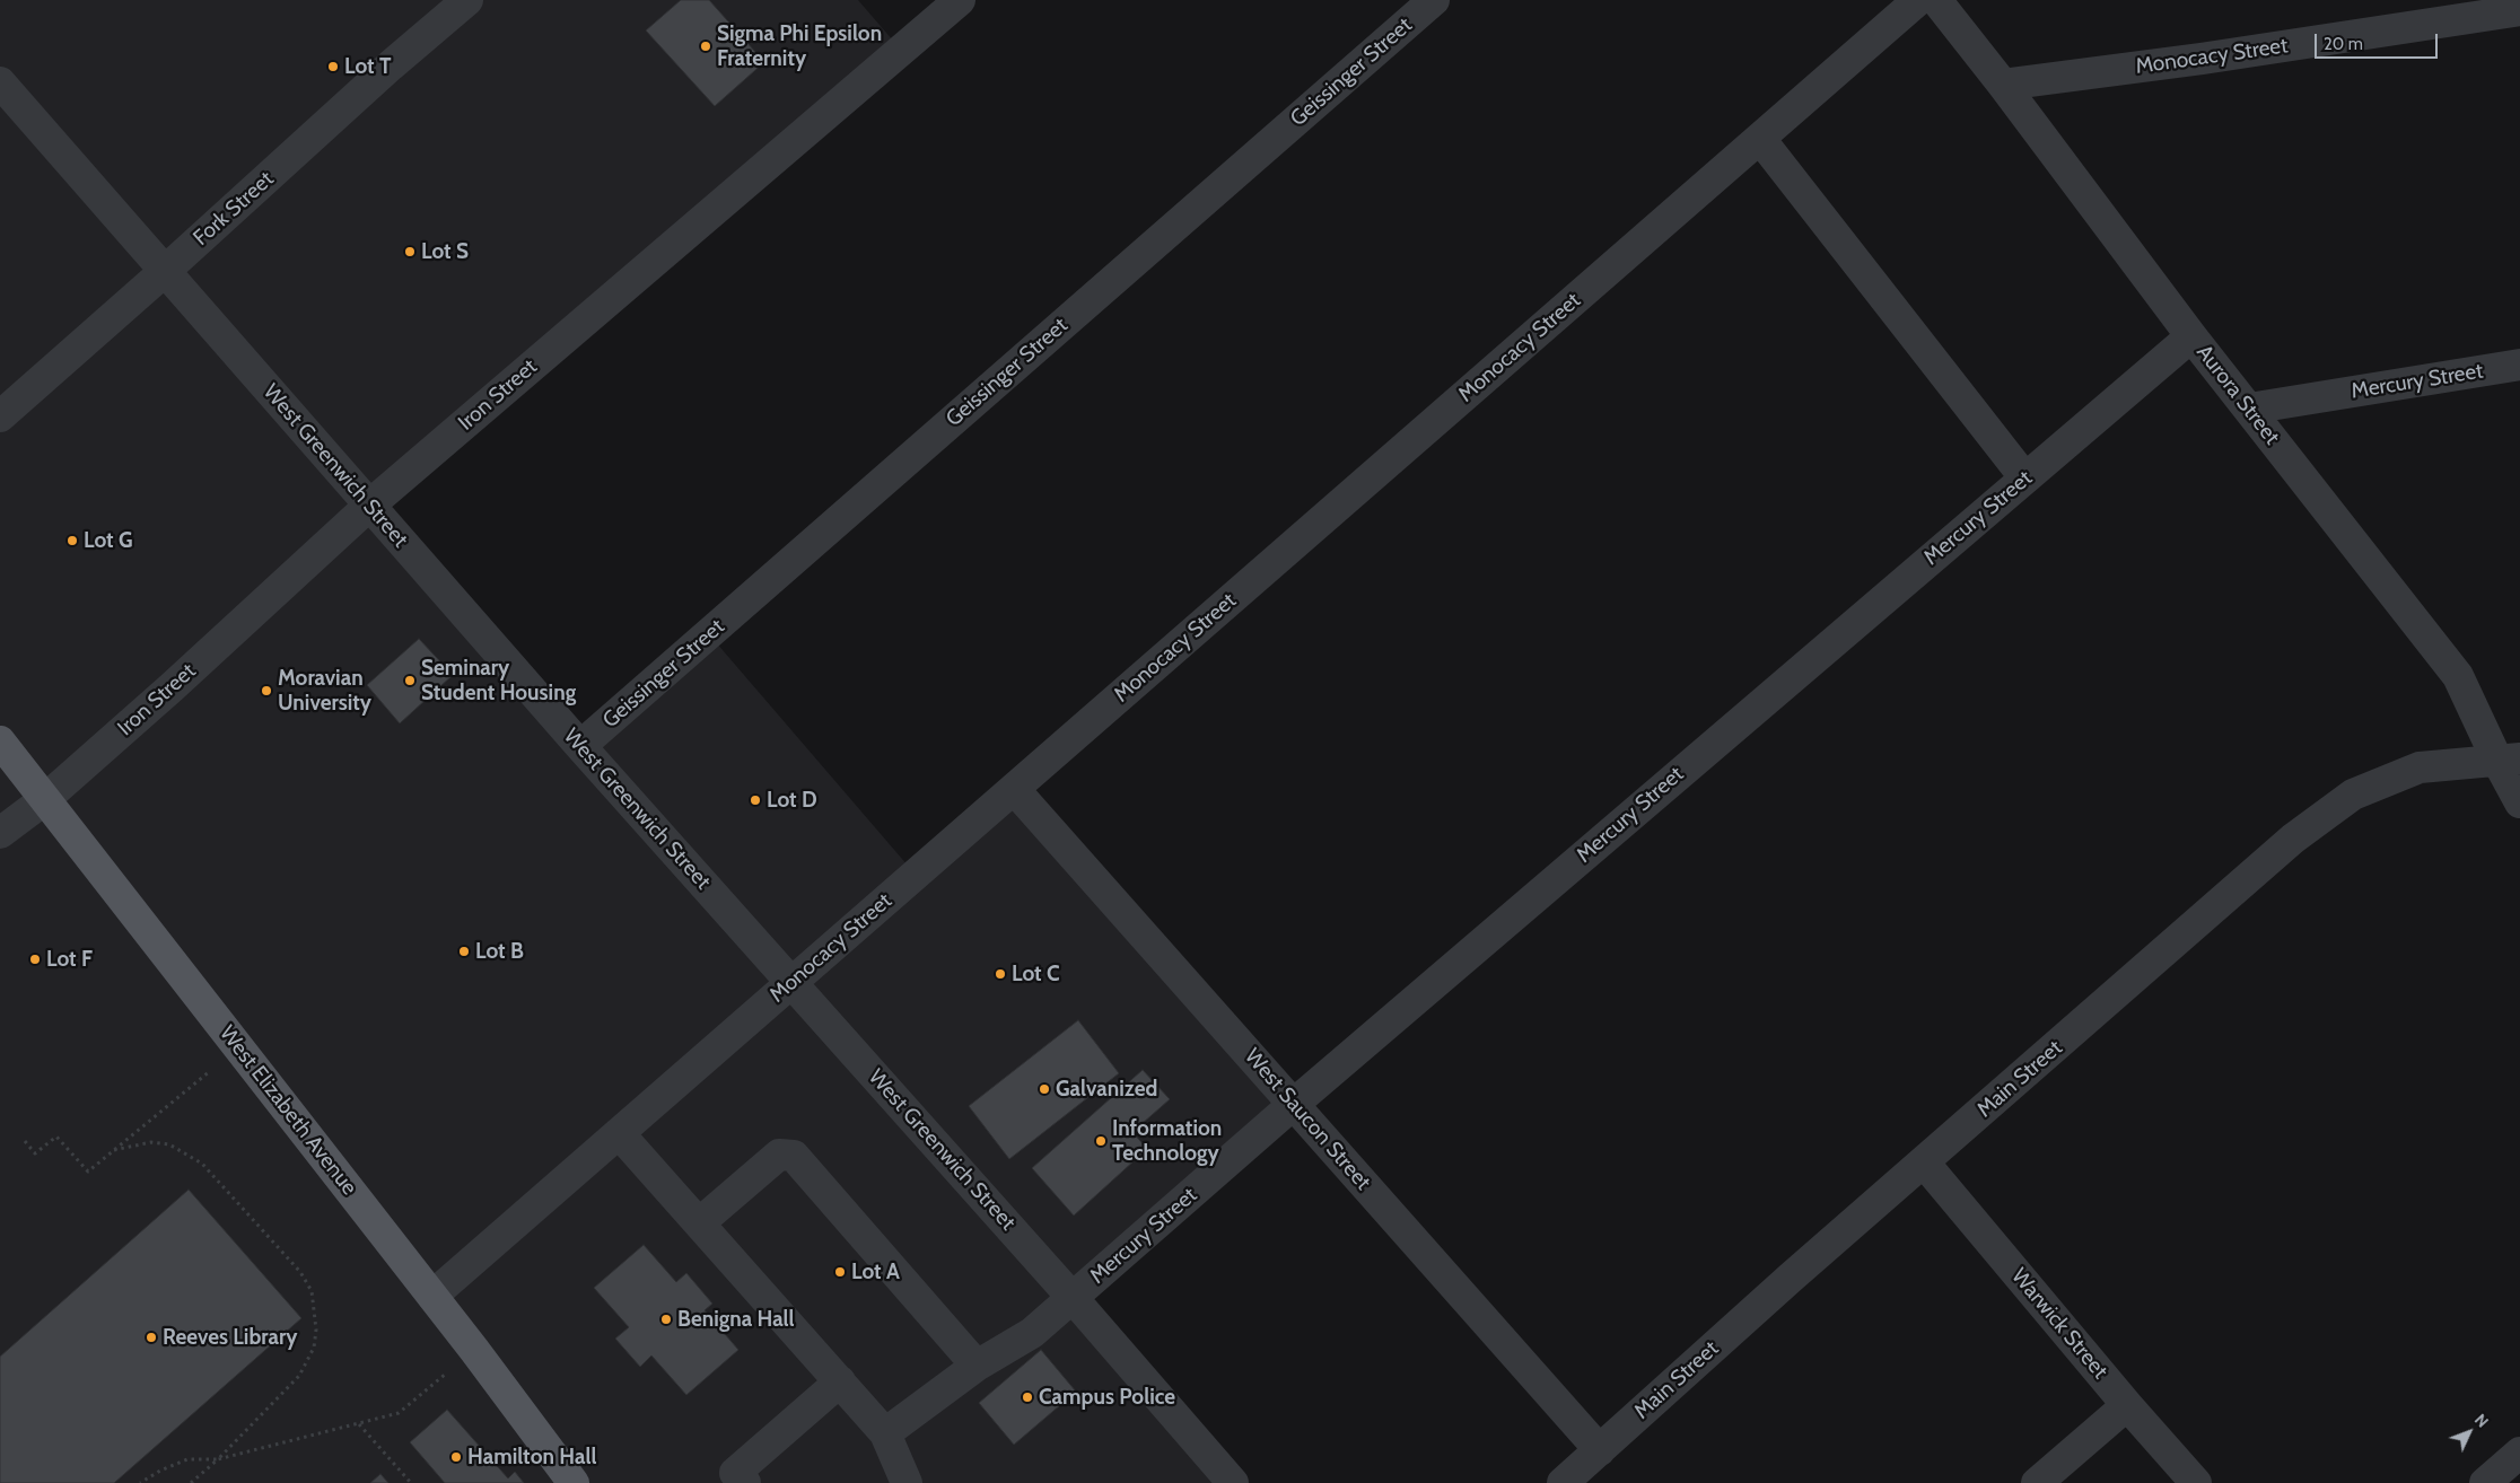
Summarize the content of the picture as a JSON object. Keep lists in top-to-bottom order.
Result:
{
  "streets": {
    "main road": ["West Elizabeth Avenue"],
    "street": [
      "Monocacy Street",
      "Geissinger Street",
      "Fork Street",
      "Mercury Street",
      "Iron Street",
      "Aurora Street",
      "West Greenwich Street",
      "Main Street",
      "West Saucon Street",
      "Warwick Street"
    ]
  },
  "crossings": [
    ["Monocacy Street", "Aurora Street"],
    ["Monocacy Street", "West Greenwich Street"],
    ["Monocacy Street", "West Elizabeth Avenue"],
    ["Monocacy Street", "West Saucon Street"],
    ["Geissinger Street", "West Greenwich Street"],
    ["Fork Street", "West Greenwich Street"],
    ["Mercury Street", "Aurora Street"],
    ["Mercury Street", "West Greenwich Street"],
    ["Mercury Street", "West Saucon Street"],
    ["Iron Street", "West Greenwich Street"],
    ["Iron Street", "West Elizabeth Avenue"],
    ["Aurora Street", "Main Street"],
    ["Main Street", "West Saucon Street"],
    ["Main Street", "Warwick Street"]
  ],
  "places": [
    "Sigma Phi Epsilon Fraternity",
    "Lot T",
    "Lot S",
    "Lot G",
    "Seminary Student Housing",
    "Moravian University",
    "Lot D",
    "Lot B",
    "Lot F",
    "Lot C",
    "Galvanized",
    "Information Technology",
    "Lot A",
    "Benigna Hall",
    "Reeves Library",
    "Campus Police",
    "Hamilton Hall"
  ],
  "scale_bar": "20 m",
  "north": "top right"
}
